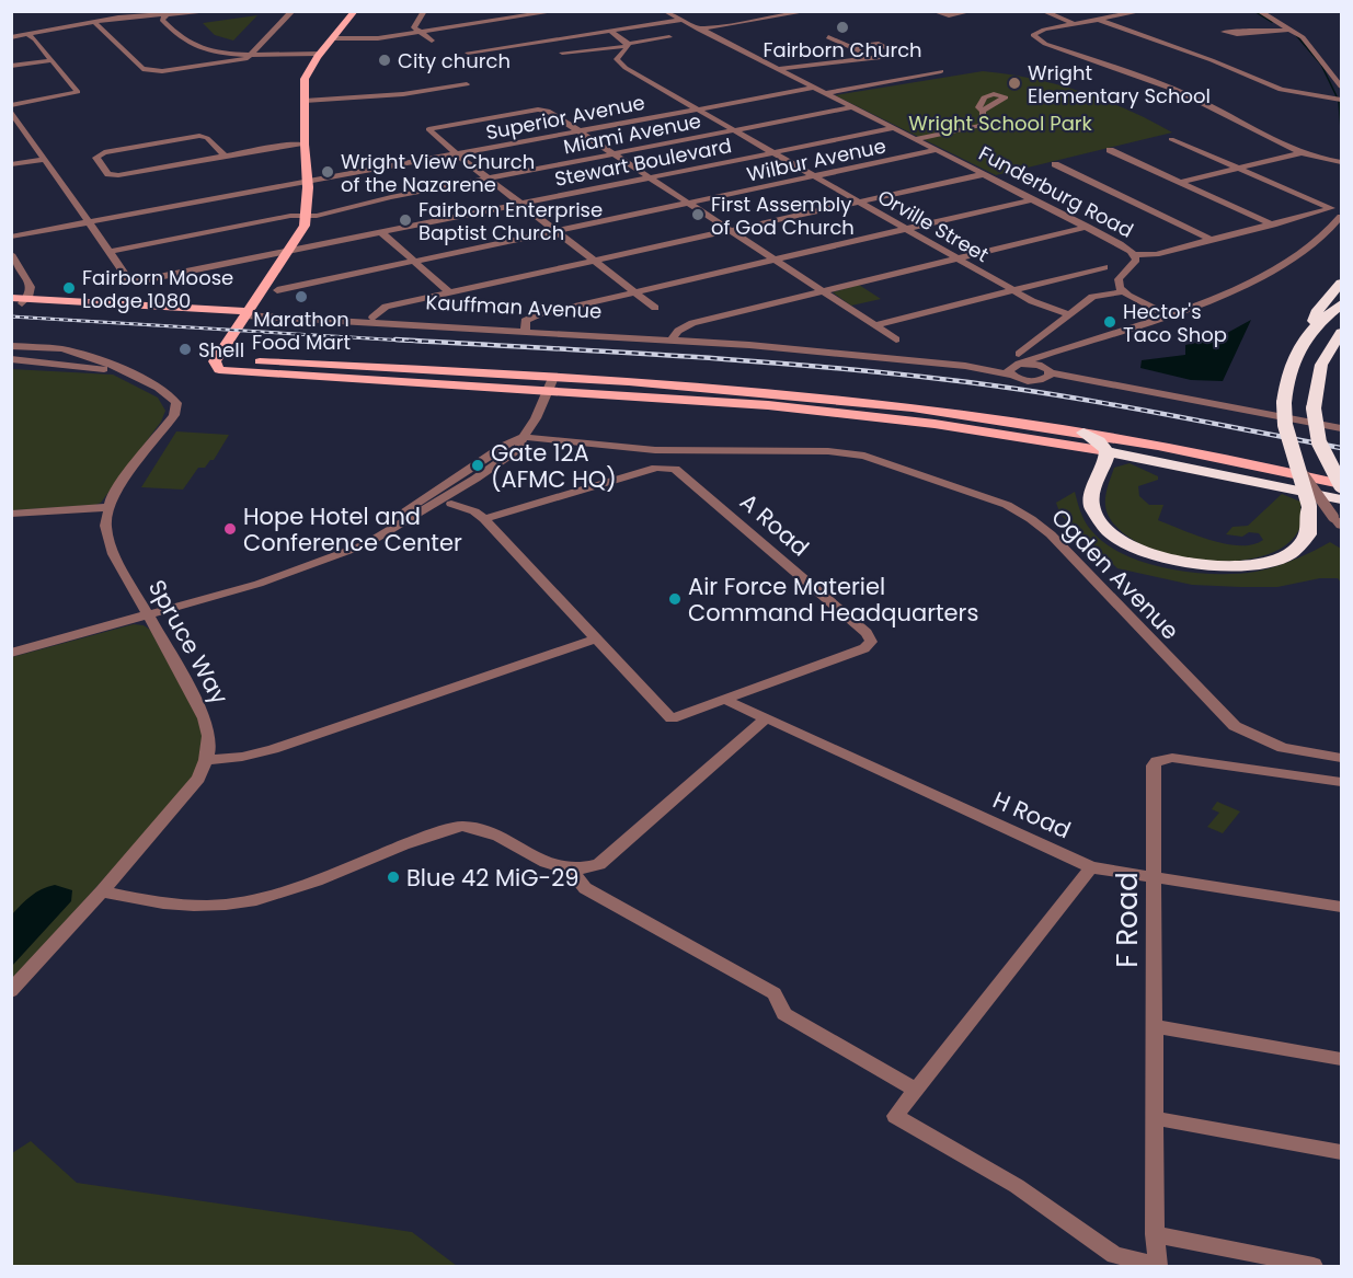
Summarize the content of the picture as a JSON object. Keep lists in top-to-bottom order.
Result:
{
  "streets": {
    "main road": ["Kauffman Avenue"],
    "street": [
      "Superior Avenue",
      "Miami Avenue",
      "Wilbur Avenue",
      "Stewart Boulevard",
      "Funderburg Road",
      "Orville Street",
      "A Road",
      "Ogden Avenue",
      "Spruce Way",
      "H Road",
      "F Road"
    ]
  },
  "crossings": [
    ["Superior Avenue", "Funderburg Road"],
    ["Superior Avenue", "Orville Street"],
    ["Miami Avenue", "Stewart Boulevard"],
    ["Miami Avenue", "Funderburg Road"],
    ["Miami Avenue", "Orville Street"],
    ["Wilbur Avenue", "Funderburg Road"],
    ["Wilbur Avenue", "Orville Street"],
    ["Stewart Boulevard", "Funderburg Road"],
    ["Stewart Boulevard", "Orville Street"],
    ["A Road", "H Road"],
    ["H Road", "F Road"]
  ],
  "parks": ["Wright School Park"],
  "places": [
    "Fairborn Church",
    "City church",
    "Wright Elementary School",
    "Wright View Church of the Nazarene",
    "First Assembly of God Church",
    "Fairborn Enterprise Baptist Church",
    "Fairborn Moose Lodge 1080",
    "Marathon Food Mart",
    "Hector's Taco Shop",
    "Shell",
    "Gate 12A (AFMC HQ)",
    "Hope Hotel and Conference Center",
    "Air Force Materiel Command Headquarters",
    "Blue 42 MiG-29"
  ]
}
